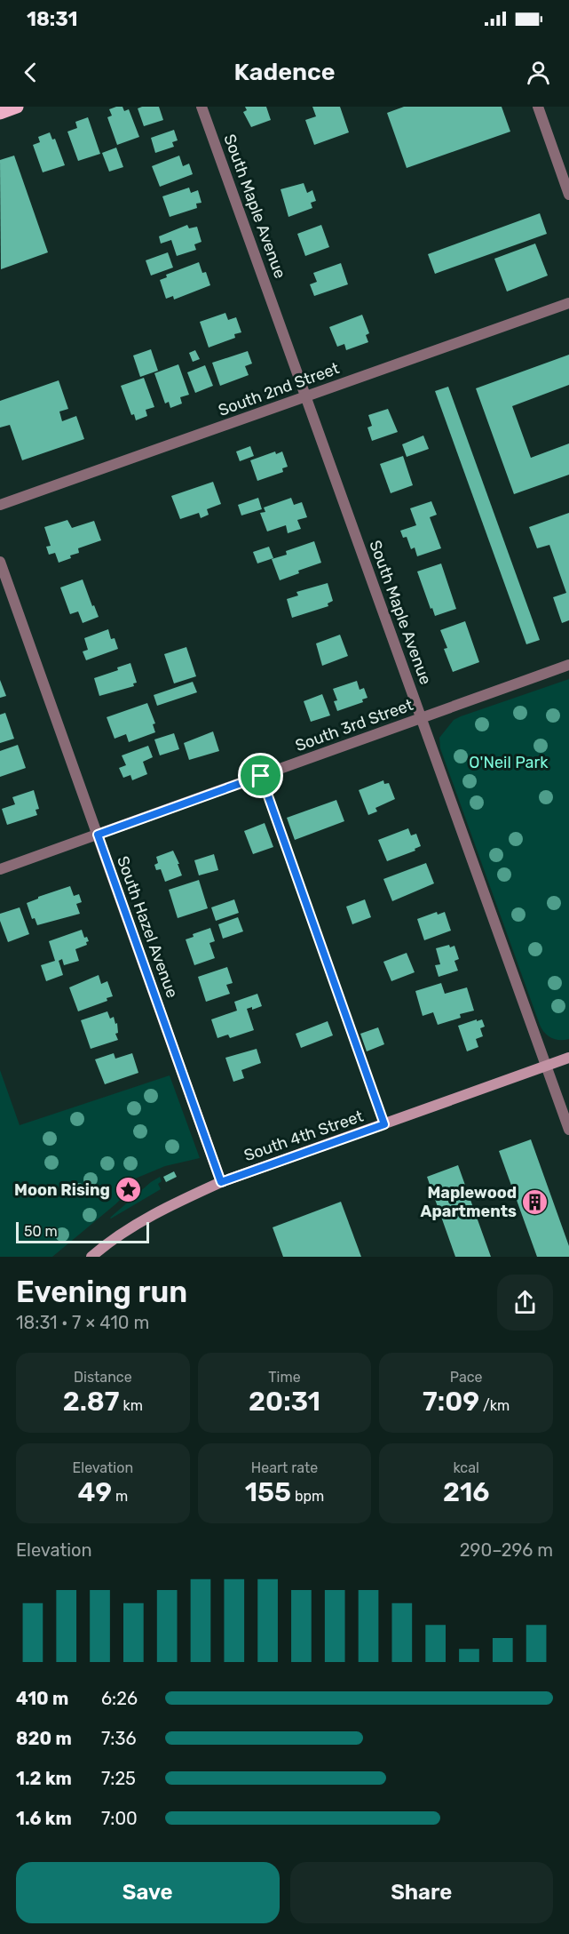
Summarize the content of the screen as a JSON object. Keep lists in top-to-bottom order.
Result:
{
  "streets": {
    "main road": ["South 4th Street"],
    "street": [
      "South Maple Avenue",
      "South 2nd Street",
      "South 3rd Street",
      "South Hazel Avenue"
    ]
  },
  "crossings": [
    ["South Maple Avenue", "South 2nd Street"],
    ["South Maple Avenue", "South 3rd Street"],
    ["South Maple Avenue", "South 4th Street"],
    ["South 3rd Street", "South Hazel Avenue"],
    ["South Hazel Avenue", "South 4th Street"]
  ],
  "parks": ["O'Neil Park"],
  "places": {
    "place": ["Moon Rising"],
    "building": ["Maplewood Apartments"]
  },
  "scale_bar": "50 m",
  "page": {
    "status": "18:31",
    "header": "Kadence",
    "scale": "50 m",
    "heading": ["Evening run", "18:31 · 7 × 410 m"],
    "stats": [
      ["Distance", "2.87 km"],
      ["Time", "20:31"],
      ["Pace", "7:09 /km"],
      ["Elevation", "49 m"],
      ["Heart rate", "155 bpm"],
      ["kcal", "216"]
    ],
    "chart": ["Elevation", "290–296 m"],
    "list": [
      {
        "name": "410 m",
        "note": "6:26"
      },
      {
        "name": "820 m",
        "note": "7:36"
      },
      {
        "name": "1.2 km",
        "note": "7:25"
      },
      {
        "name": "1.6 km",
        "note": "7:00"
      }
    ],
    "buttons": ["Save", "Share"]
  }
}
